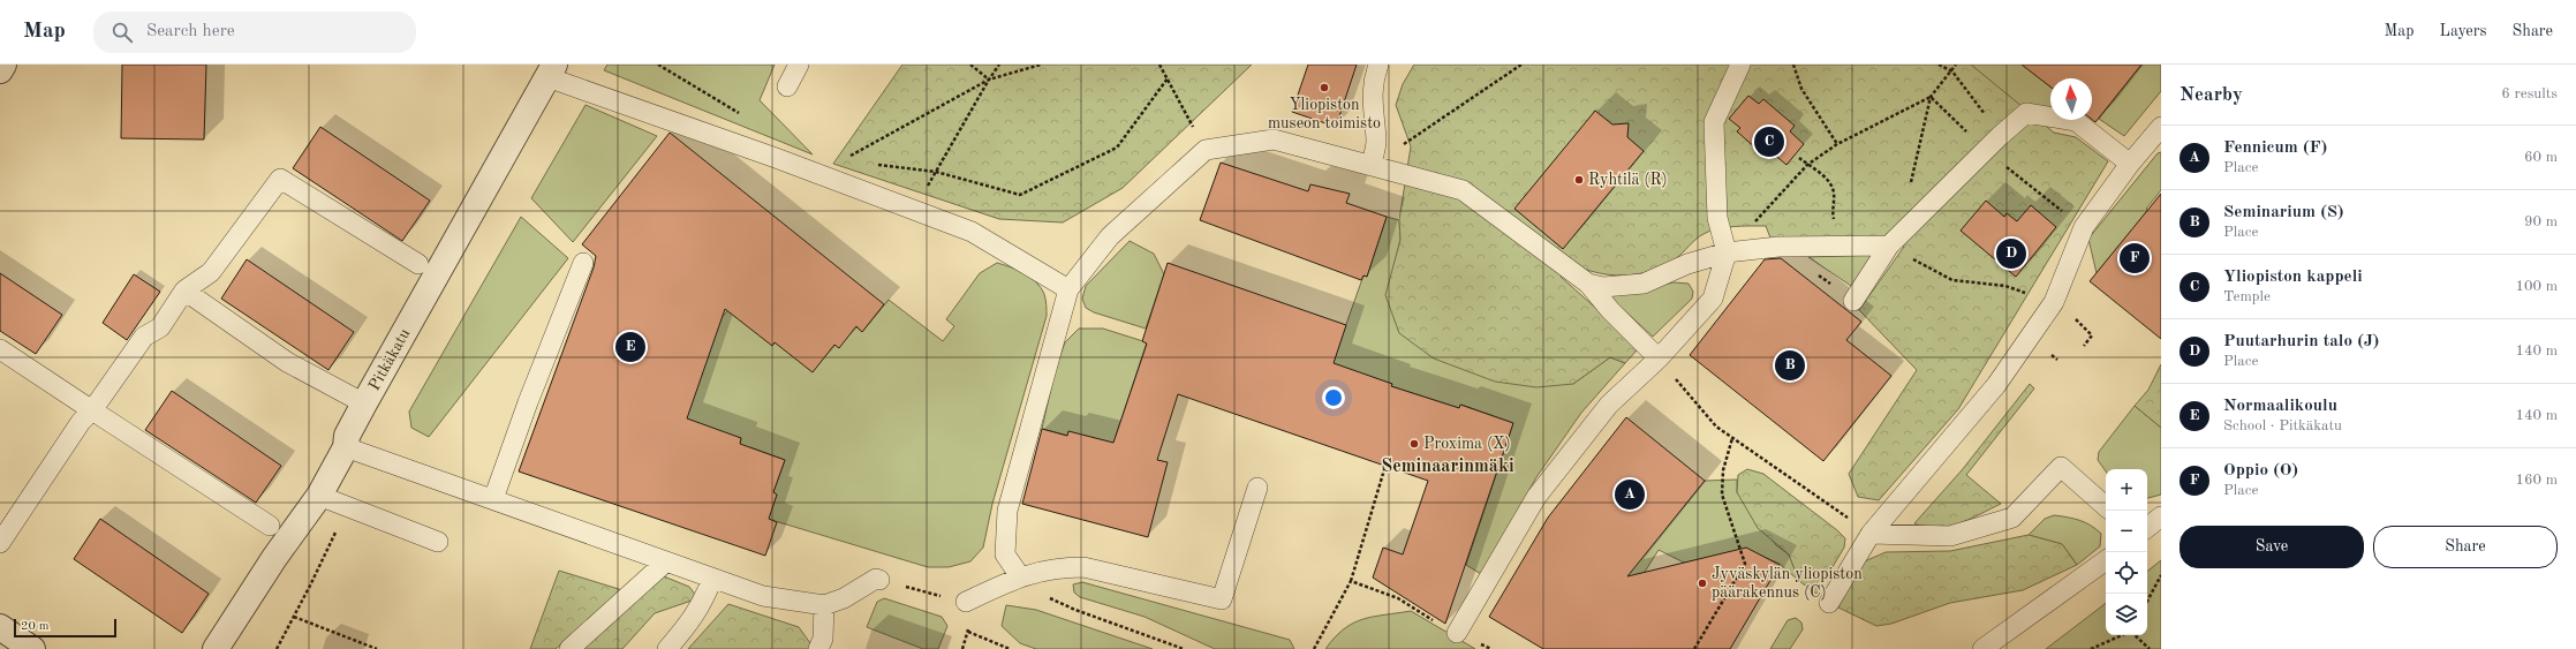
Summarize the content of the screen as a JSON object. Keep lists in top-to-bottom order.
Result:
{
  "streets": {
    "street": ["Pitkäkatu"]
  },
  "districts": ["Seminaarinmäki"],
  "places": [
    "Yliopiston museon toimisto",
    "Ryhtilä (R)",
    "Proxima (X)",
    "Jyväskylän yliopiston päärakennus (C)"
  ],
  "scale_bar": "20 m",
  "north": "top",
  "page": {
    "header": "Map",
    "search": "Search here",
    "nav": ["Map", "Layers", "Share"],
    "heading": ["Nearby", "6 results"],
    "pins": [
      "C",
      "D",
      "F",
      "E",
      "B",
      "A"
    ],
    "list": [
      {
        "mark": "A",
        "name": "Fennicum (F)",
        "note": "Place",
        "value": "60 m"
      },
      {
        "mark": "B",
        "name": "Seminarium (S)",
        "note": "Place",
        "value": "90 m"
      },
      {
        "mark": "C",
        "name": "Yliopiston kappeli",
        "note": "Temple",
        "value": "100 m"
      },
      {
        "mark": "D",
        "name": "Puutarhurin talo (J)",
        "note": "Place",
        "value": "140 m"
      },
      {
        "mark": "E",
        "name": "Normaalikoulu",
        "note": "School · Pitkäkatu",
        "value": "140 m"
      },
      {
        "mark": "F",
        "name": "Oppio (O)",
        "note": "Place",
        "value": "160 m"
      }
    ],
    "map_buttons": ["+", "−"],
    "buttons": ["Save", "Share"],
    "scale": "20 m"
  }
}
